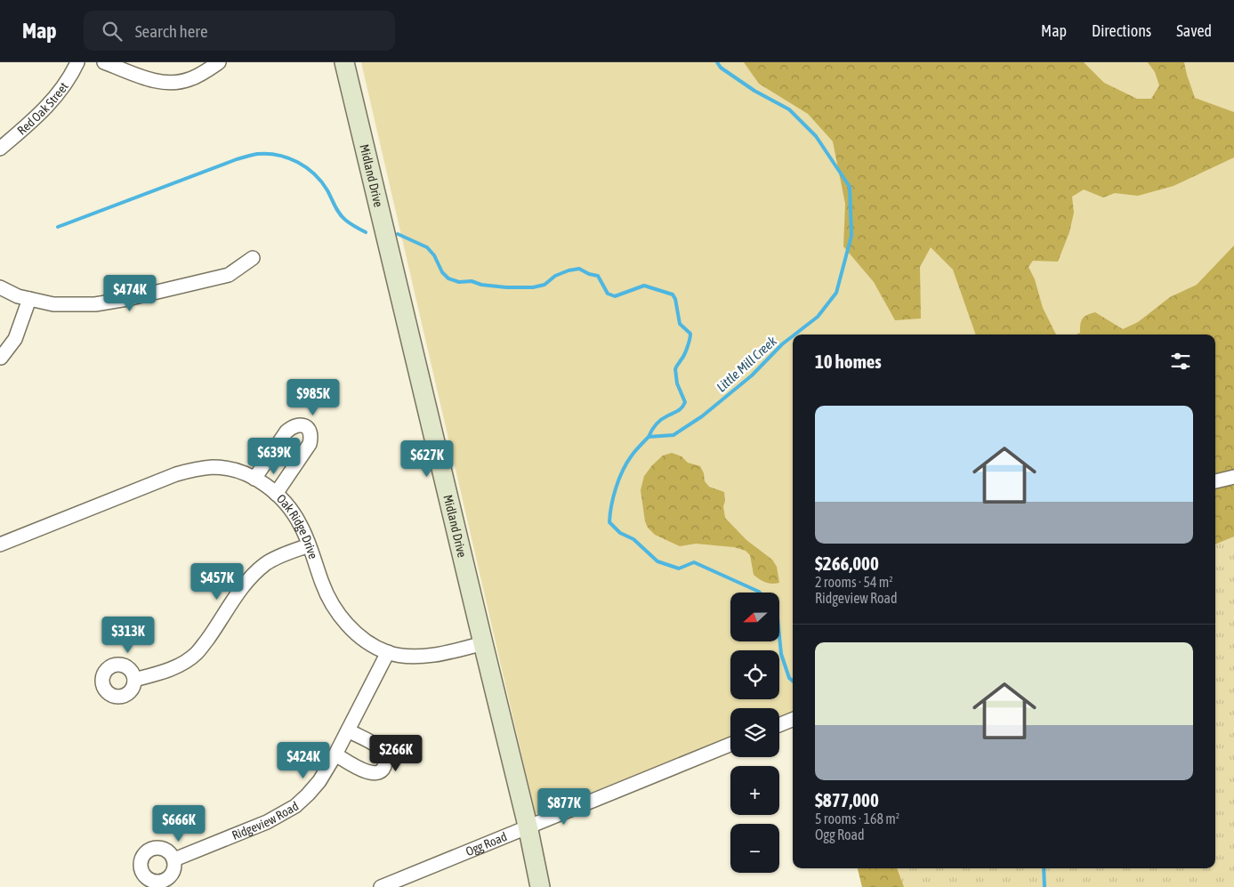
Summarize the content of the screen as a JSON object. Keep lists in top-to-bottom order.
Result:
{
  "streets": {
    "main road": ["Midland Drive"],
    "street": [
      "Red Oak Street",
      "Oak Ridge Drive",
      "Ridgeview Road",
      "Ogg Road"
    ]
  },
  "crossings": [
    ["Midland Drive", "Oak Ridge Drive"],
    ["Midland Drive", "Ogg Road"],
    ["Oak Ridge Drive", "Ridgeview Road"]
  ],
  "water": ["Little Mill Creek"],
  "north": "left",
  "page": {
    "header": "Map",
    "search": "Search here",
    "nav": ["Map", "Directions", "Saved"],
    "price": [
      "$474K",
      "$985K",
      "$639K",
      "$627K",
      "$457K",
      "$313K",
      "$266K",
      "$424K",
      "$877K",
      "$666K"
    ],
    "heading": "10 homes",
    "list": [
      {
        "name": "$266,000",
        "note": "2 rooms · 54 m² · Ridgeview Road"
      },
      {
        "name": "$877,000",
        "note": "5 rooms · 168 m² · Ogg Road"
      }
    ],
    "map_buttons": ["+", "−"]
  }
}
